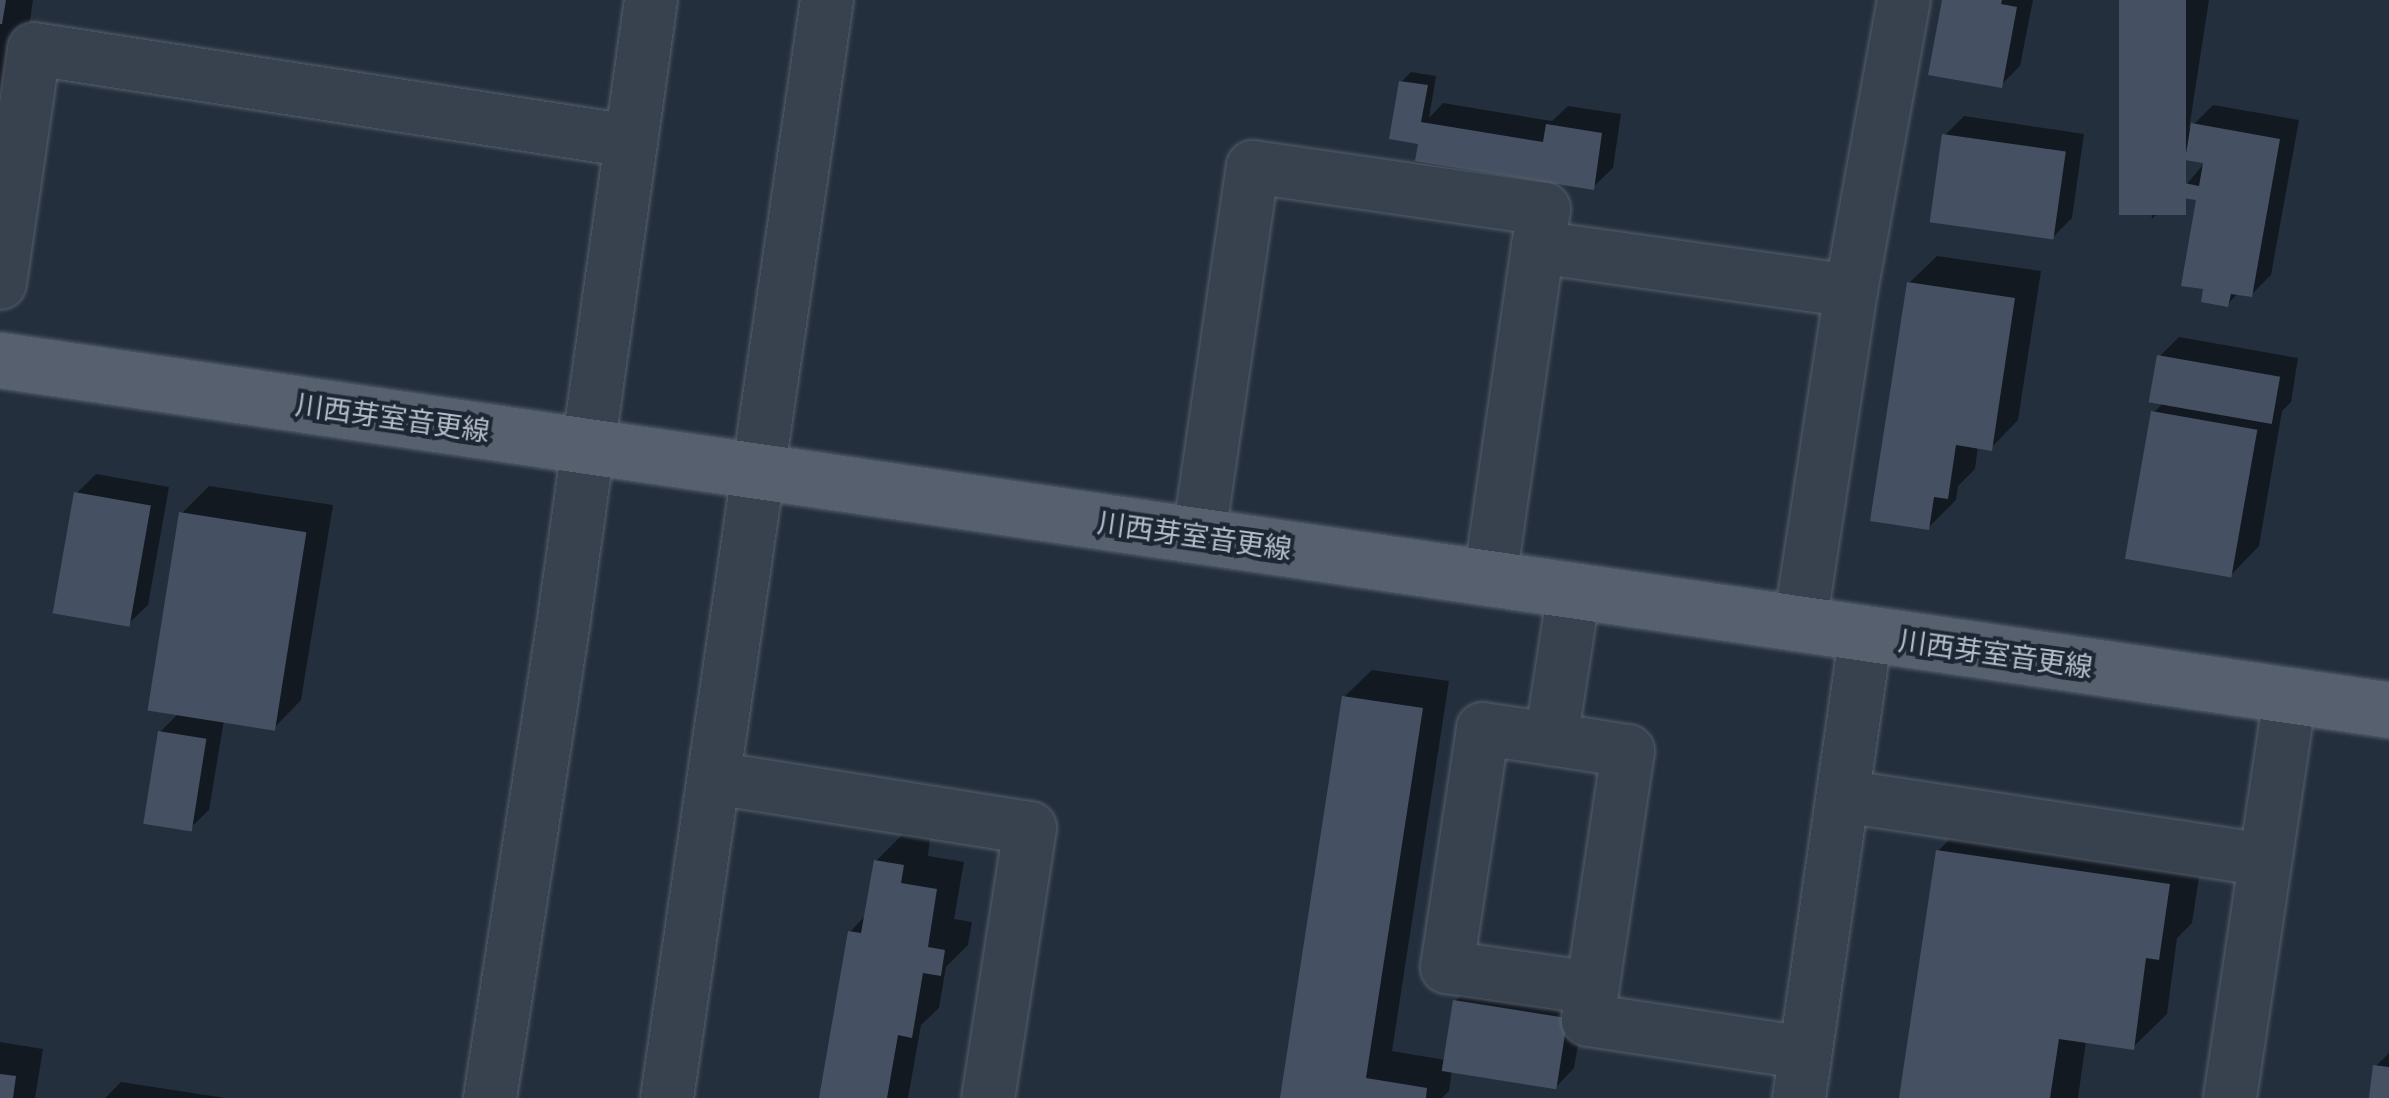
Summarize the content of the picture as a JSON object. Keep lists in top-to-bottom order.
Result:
{
  "streets": {
    "main road": ["川西芽室音更線"]
  }
}
